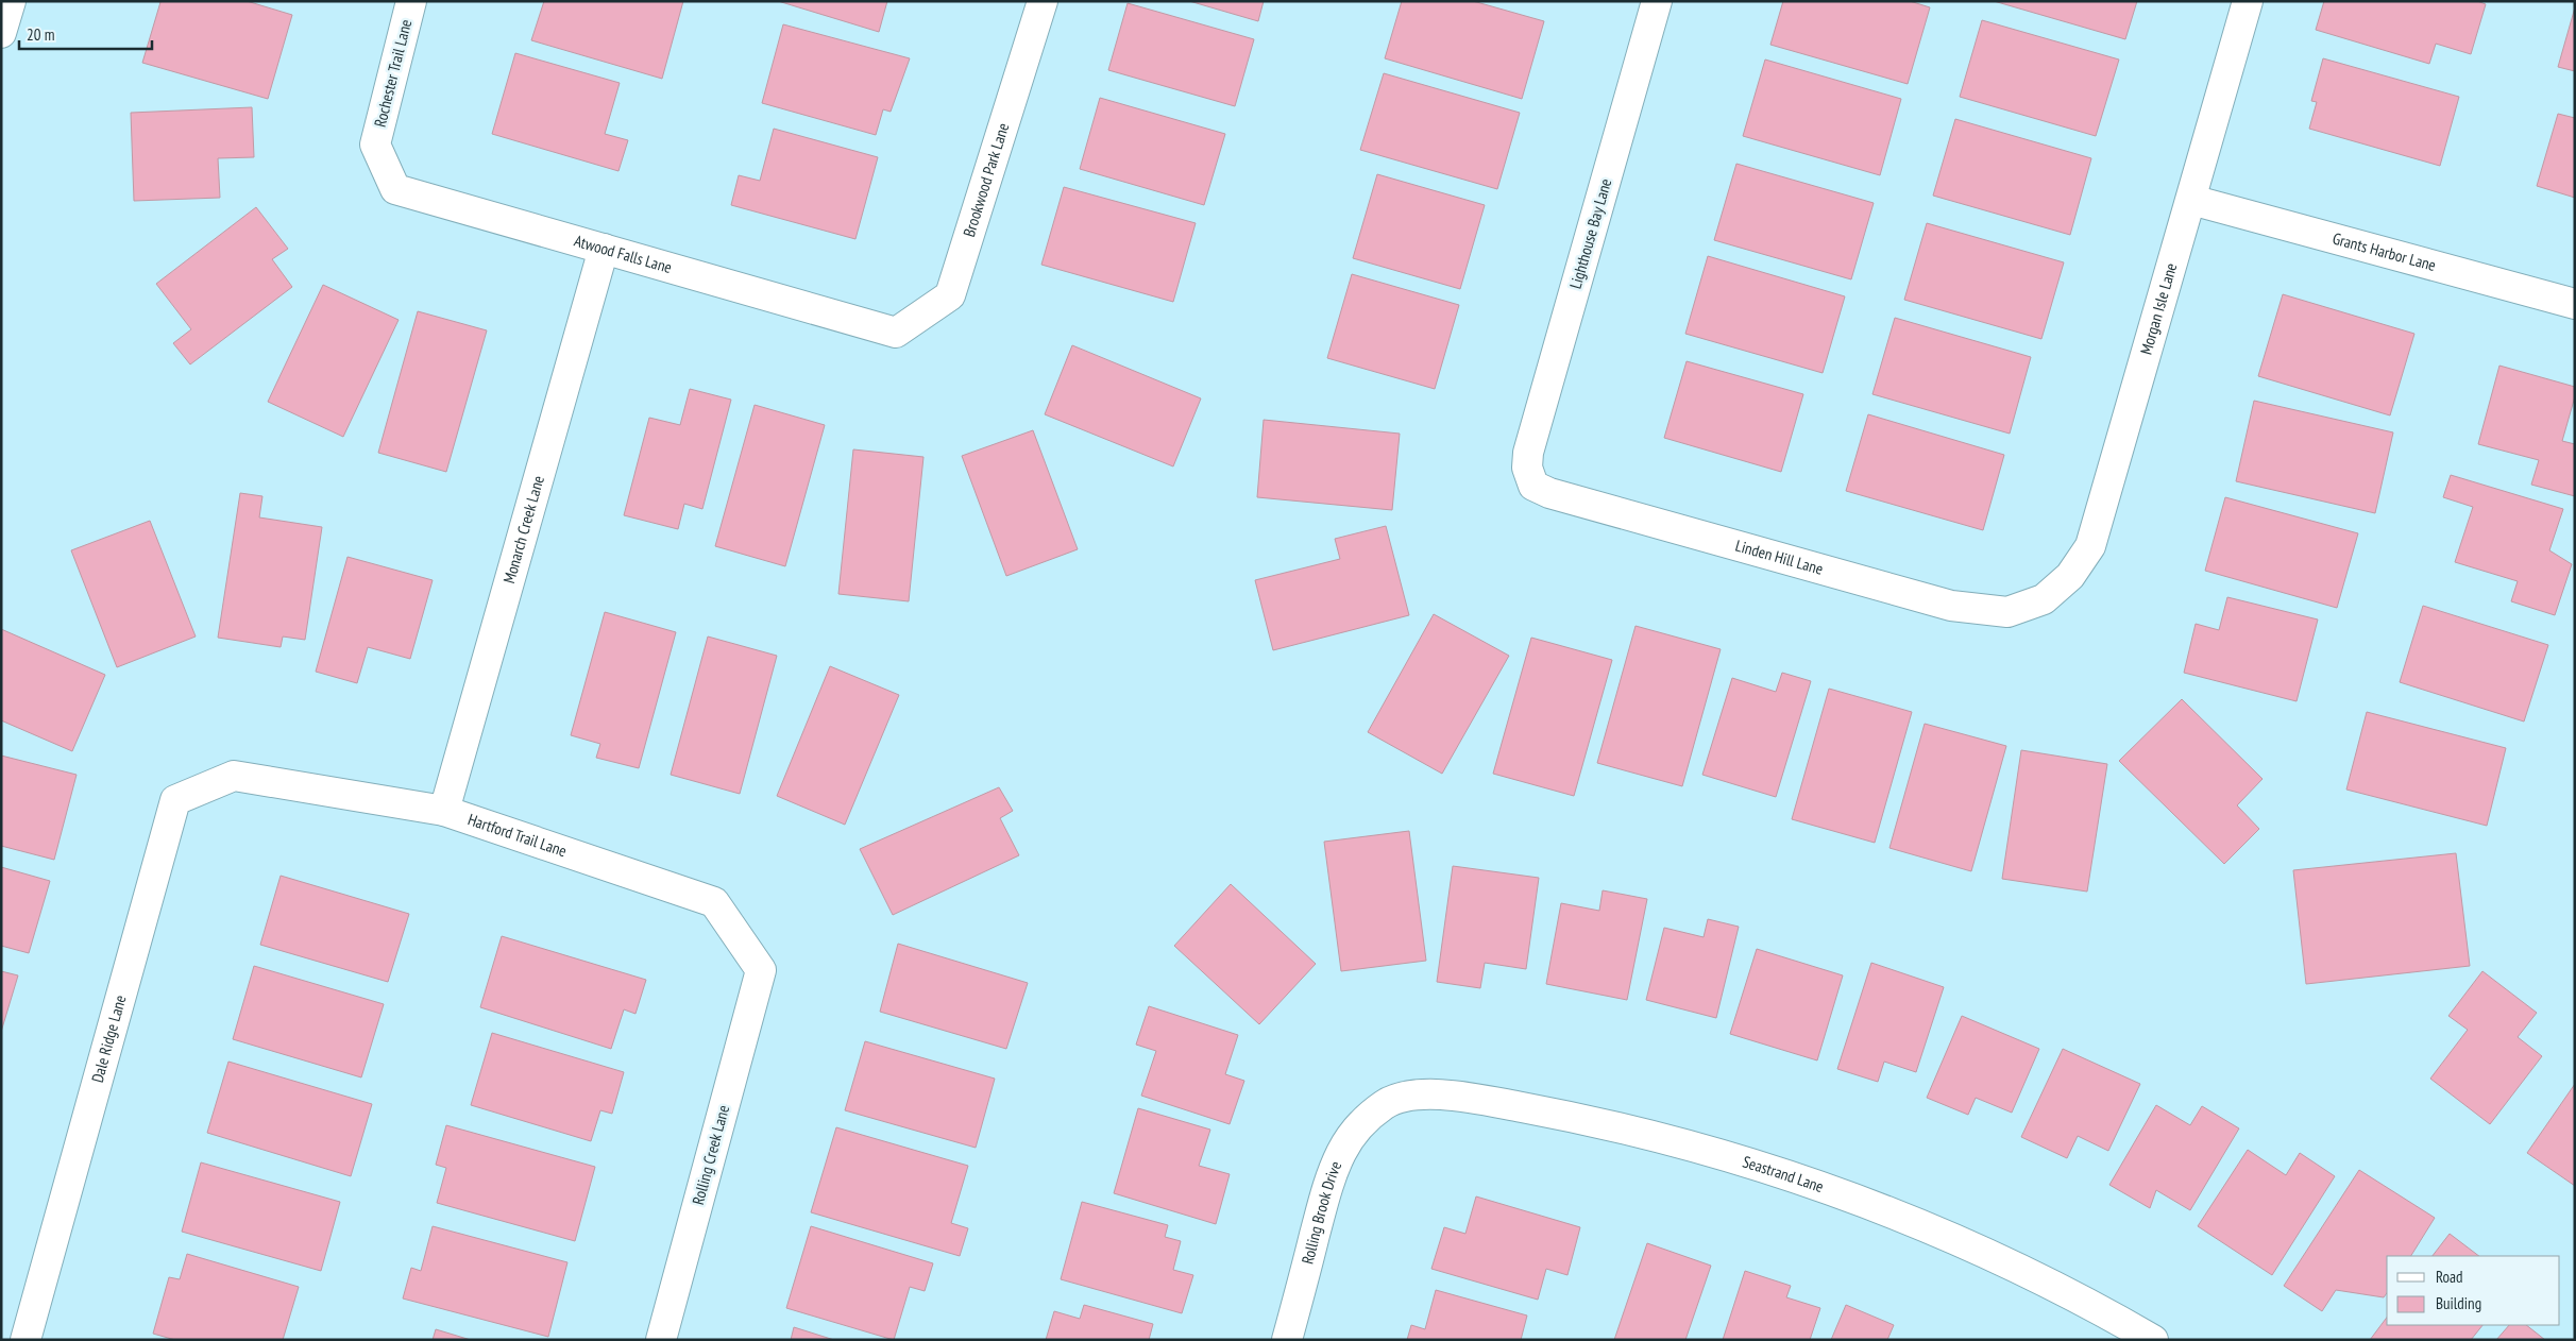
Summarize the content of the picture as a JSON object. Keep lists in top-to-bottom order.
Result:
{
  "streets": {
    "street": [
      "Rochester Trail Lane",
      "Brookwood Park Lane",
      "Lighthouse Bay Lane",
      "Grants Harbor Lane",
      "Atwood Falls Lane",
      "Morgan Isle Lane",
      "Monarch Creek Lane",
      "Linden Hill Lane",
      "Hartford Trail Lane",
      "Dale Ridge Lane",
      "Rolling Creek Lane",
      "Seastrand Lane",
      "Rolling Brook Drive"
    ]
  },
  "crossings": [
    ["Rochester Trail Lane", "Atwood Falls Lane"],
    ["Brookwood Park Lane", "Atwood Falls Lane"],
    ["Lighthouse Bay Lane", "Linden Hill Lane"],
    ["Grants Harbor Lane", "Morgan Isle Lane"],
    ["Atwood Falls Lane", "Monarch Creek Lane"],
    ["Morgan Isle Lane", "Linden Hill Lane"],
    ["Monarch Creek Lane", "Hartford Trail Lane"],
    ["Hartford Trail Lane", "Dale Ridge Lane"],
    ["Hartford Trail Lane", "Rolling Creek Lane"],
    ["Seastrand Lane", "Rolling Brook Drive"]
  ],
  "legend": ["Road", "Building"],
  "scale_bar": "20 m"
}
